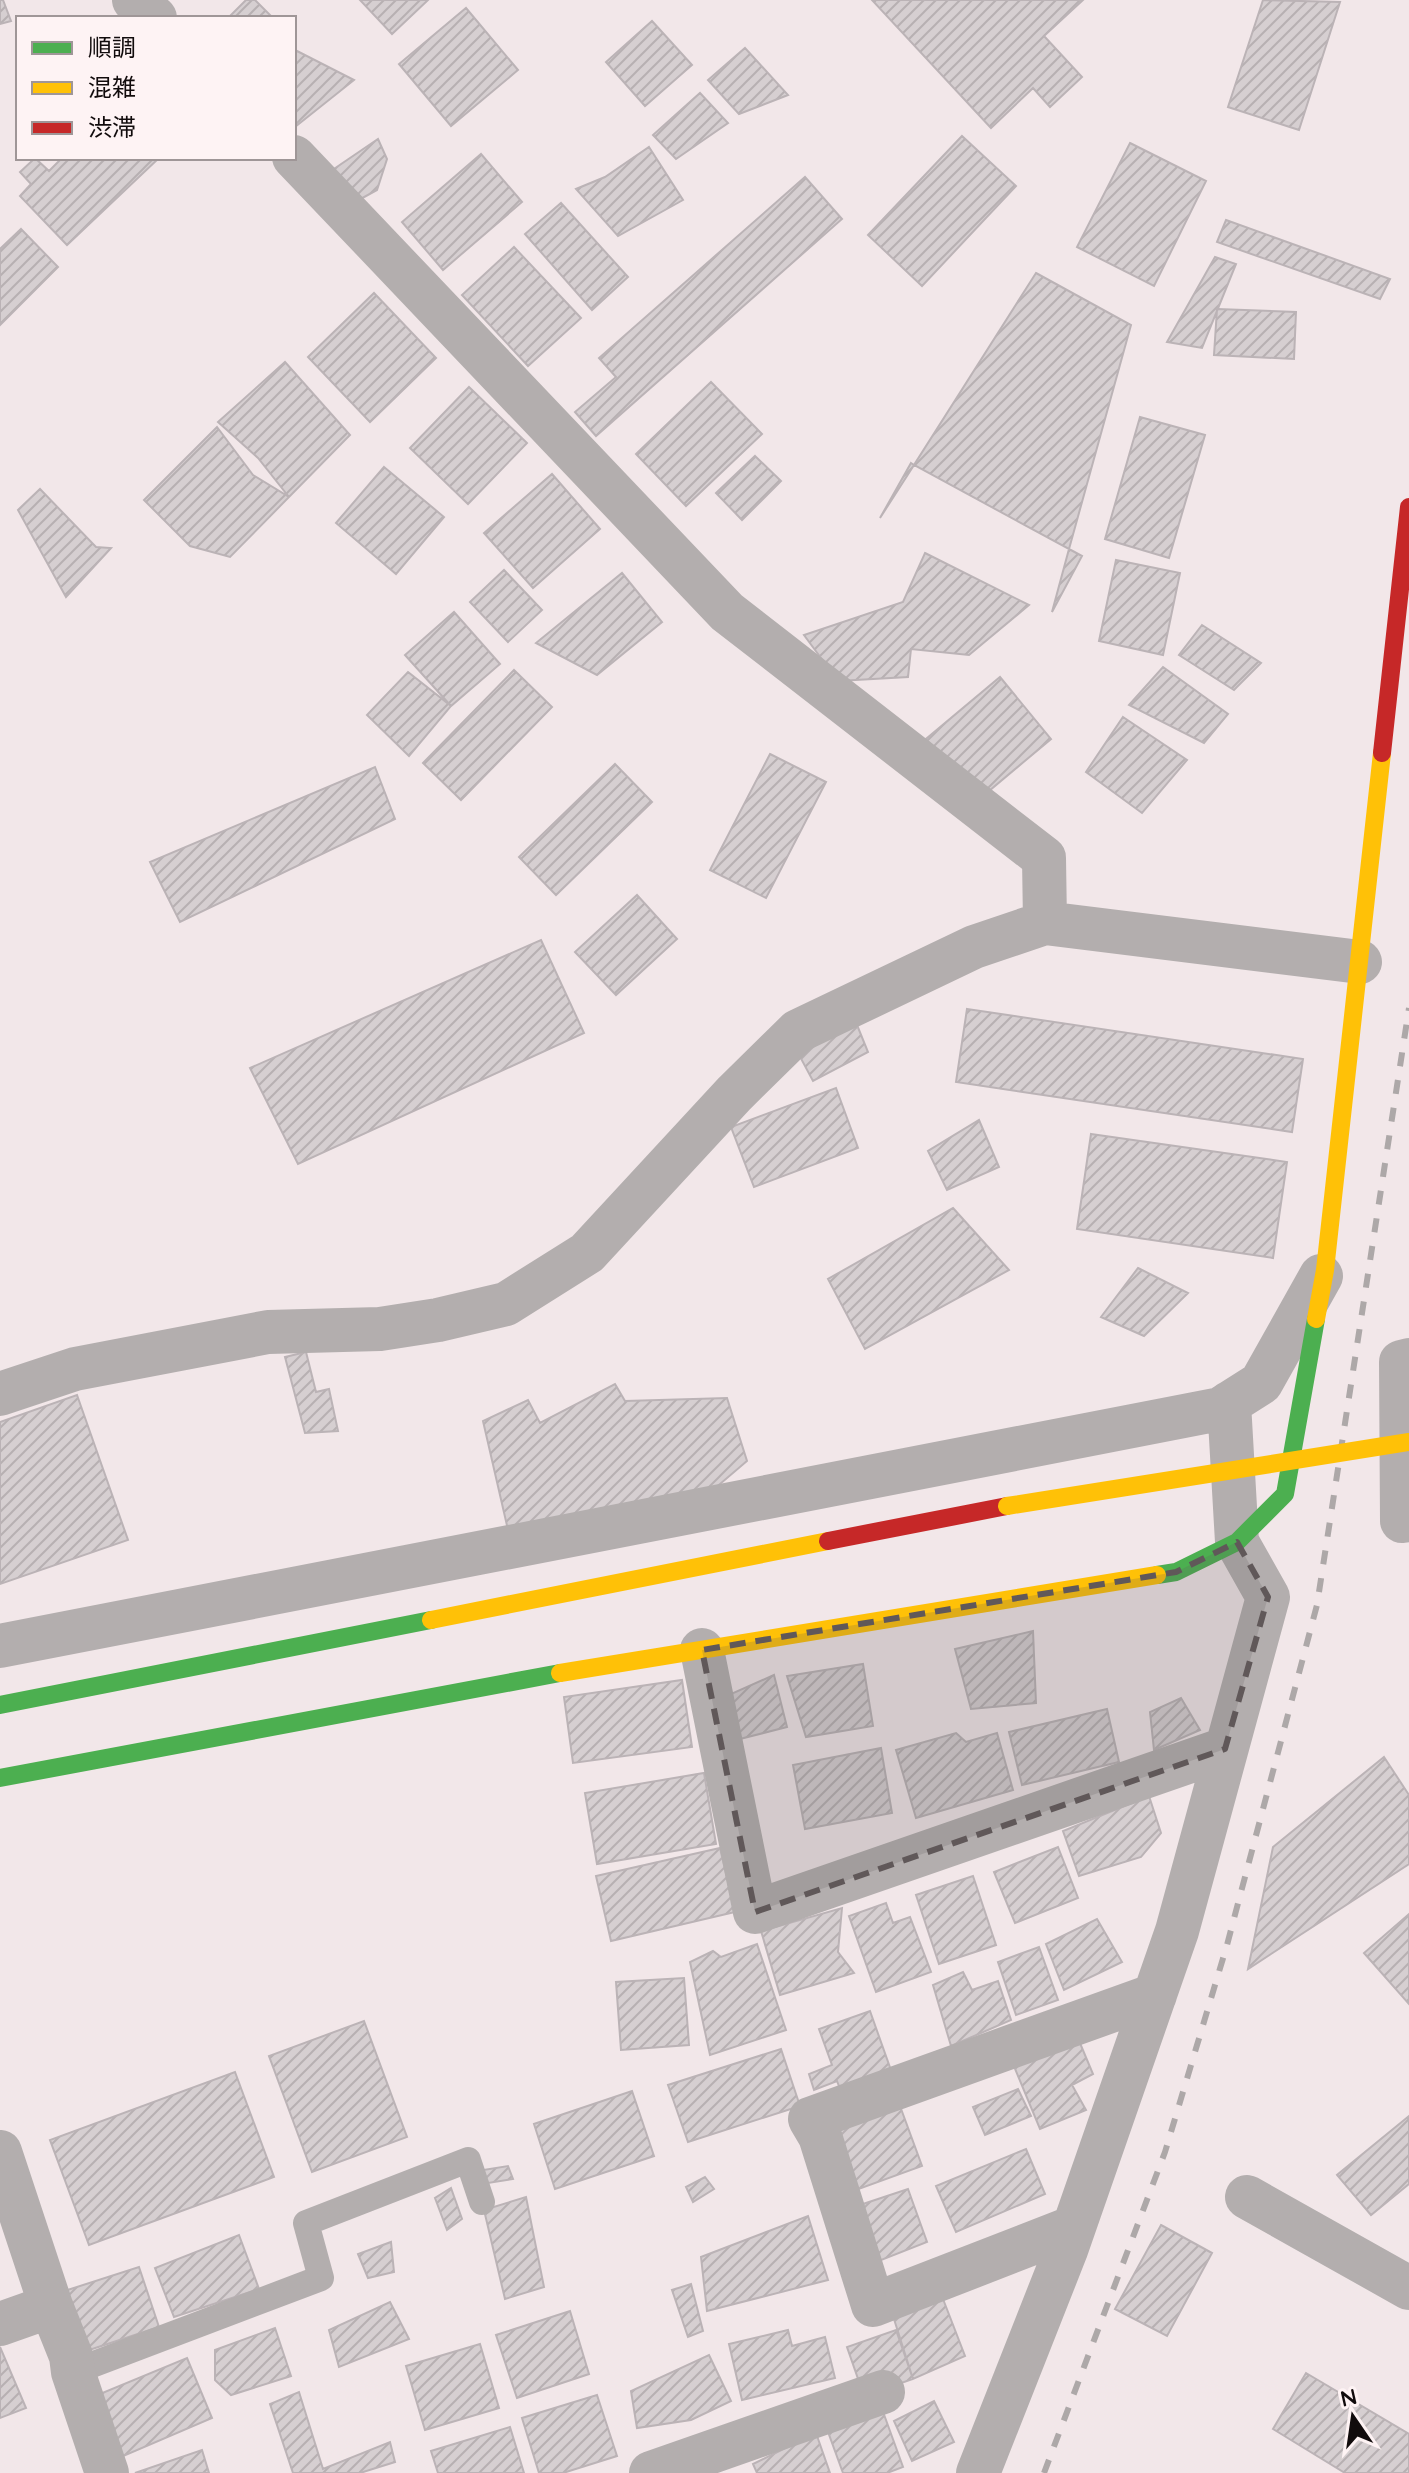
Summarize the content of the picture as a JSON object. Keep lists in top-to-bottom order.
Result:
{
  "legend": ["順調", "混雑", "渋滞"],
  "north": "top"
}
